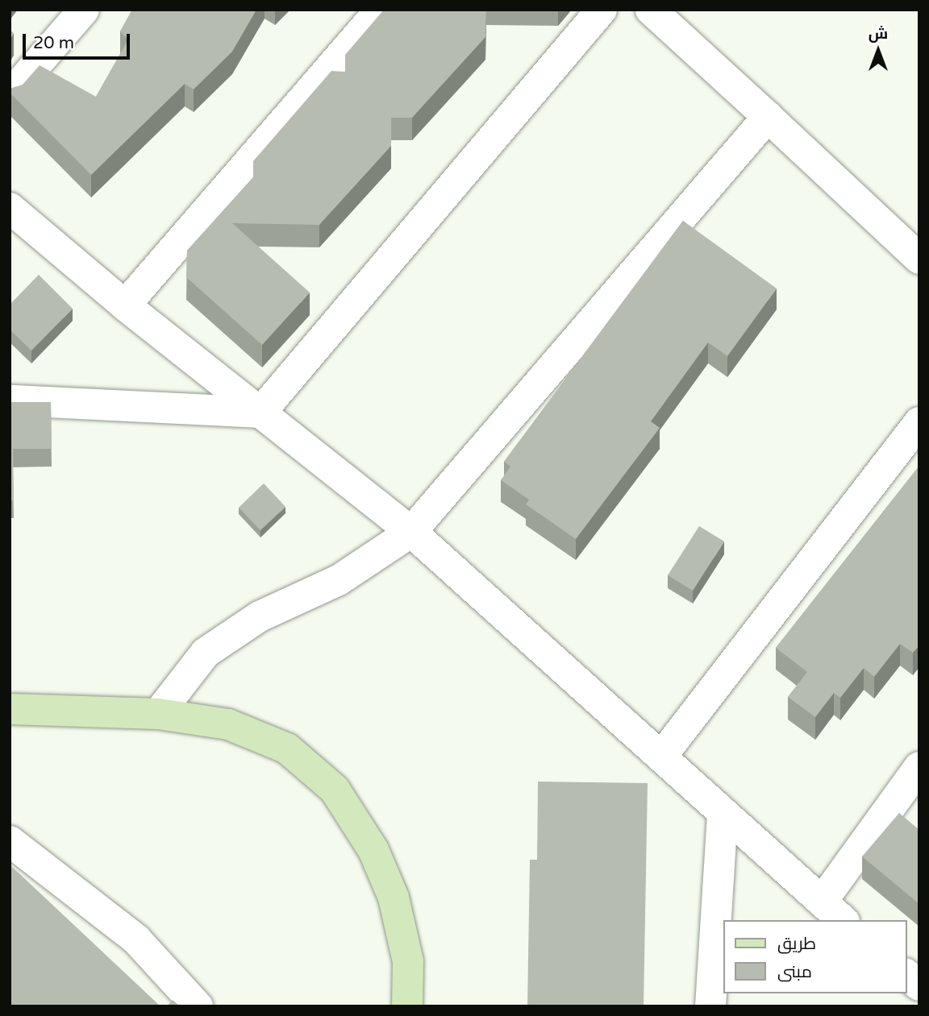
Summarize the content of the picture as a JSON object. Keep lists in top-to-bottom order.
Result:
{
  "legend": ["طريق", "مبنى"],
  "scale_bar": "20 m",
  "north": "top"
}
